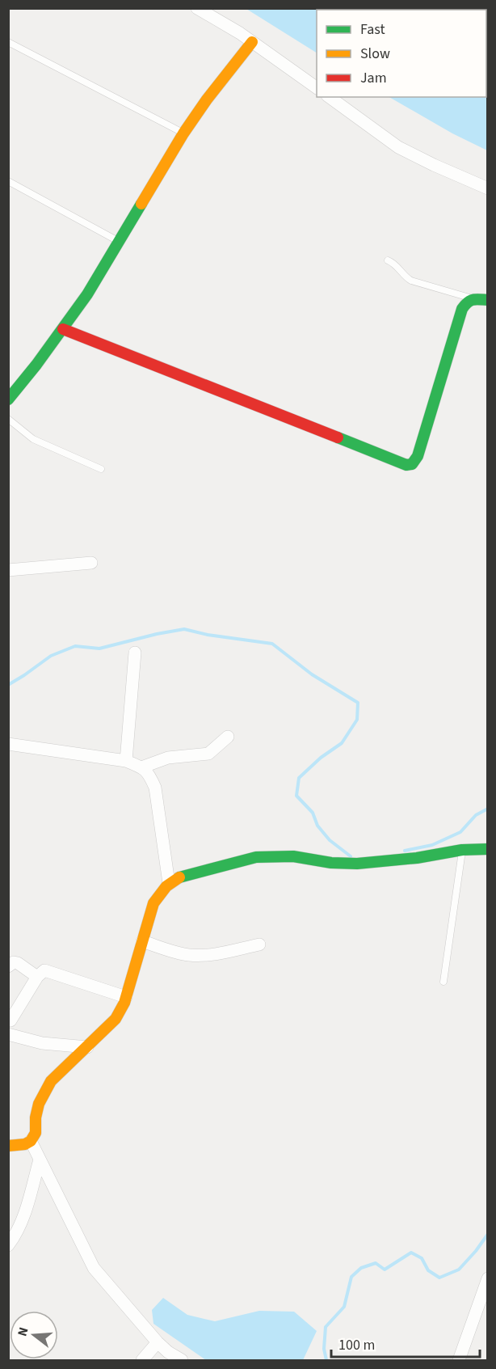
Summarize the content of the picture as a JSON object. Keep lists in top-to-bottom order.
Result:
{
  "legend": ["Fast", "Slow", "Jam"],
  "scale_bar": "100 m",
  "north": "left"
}
